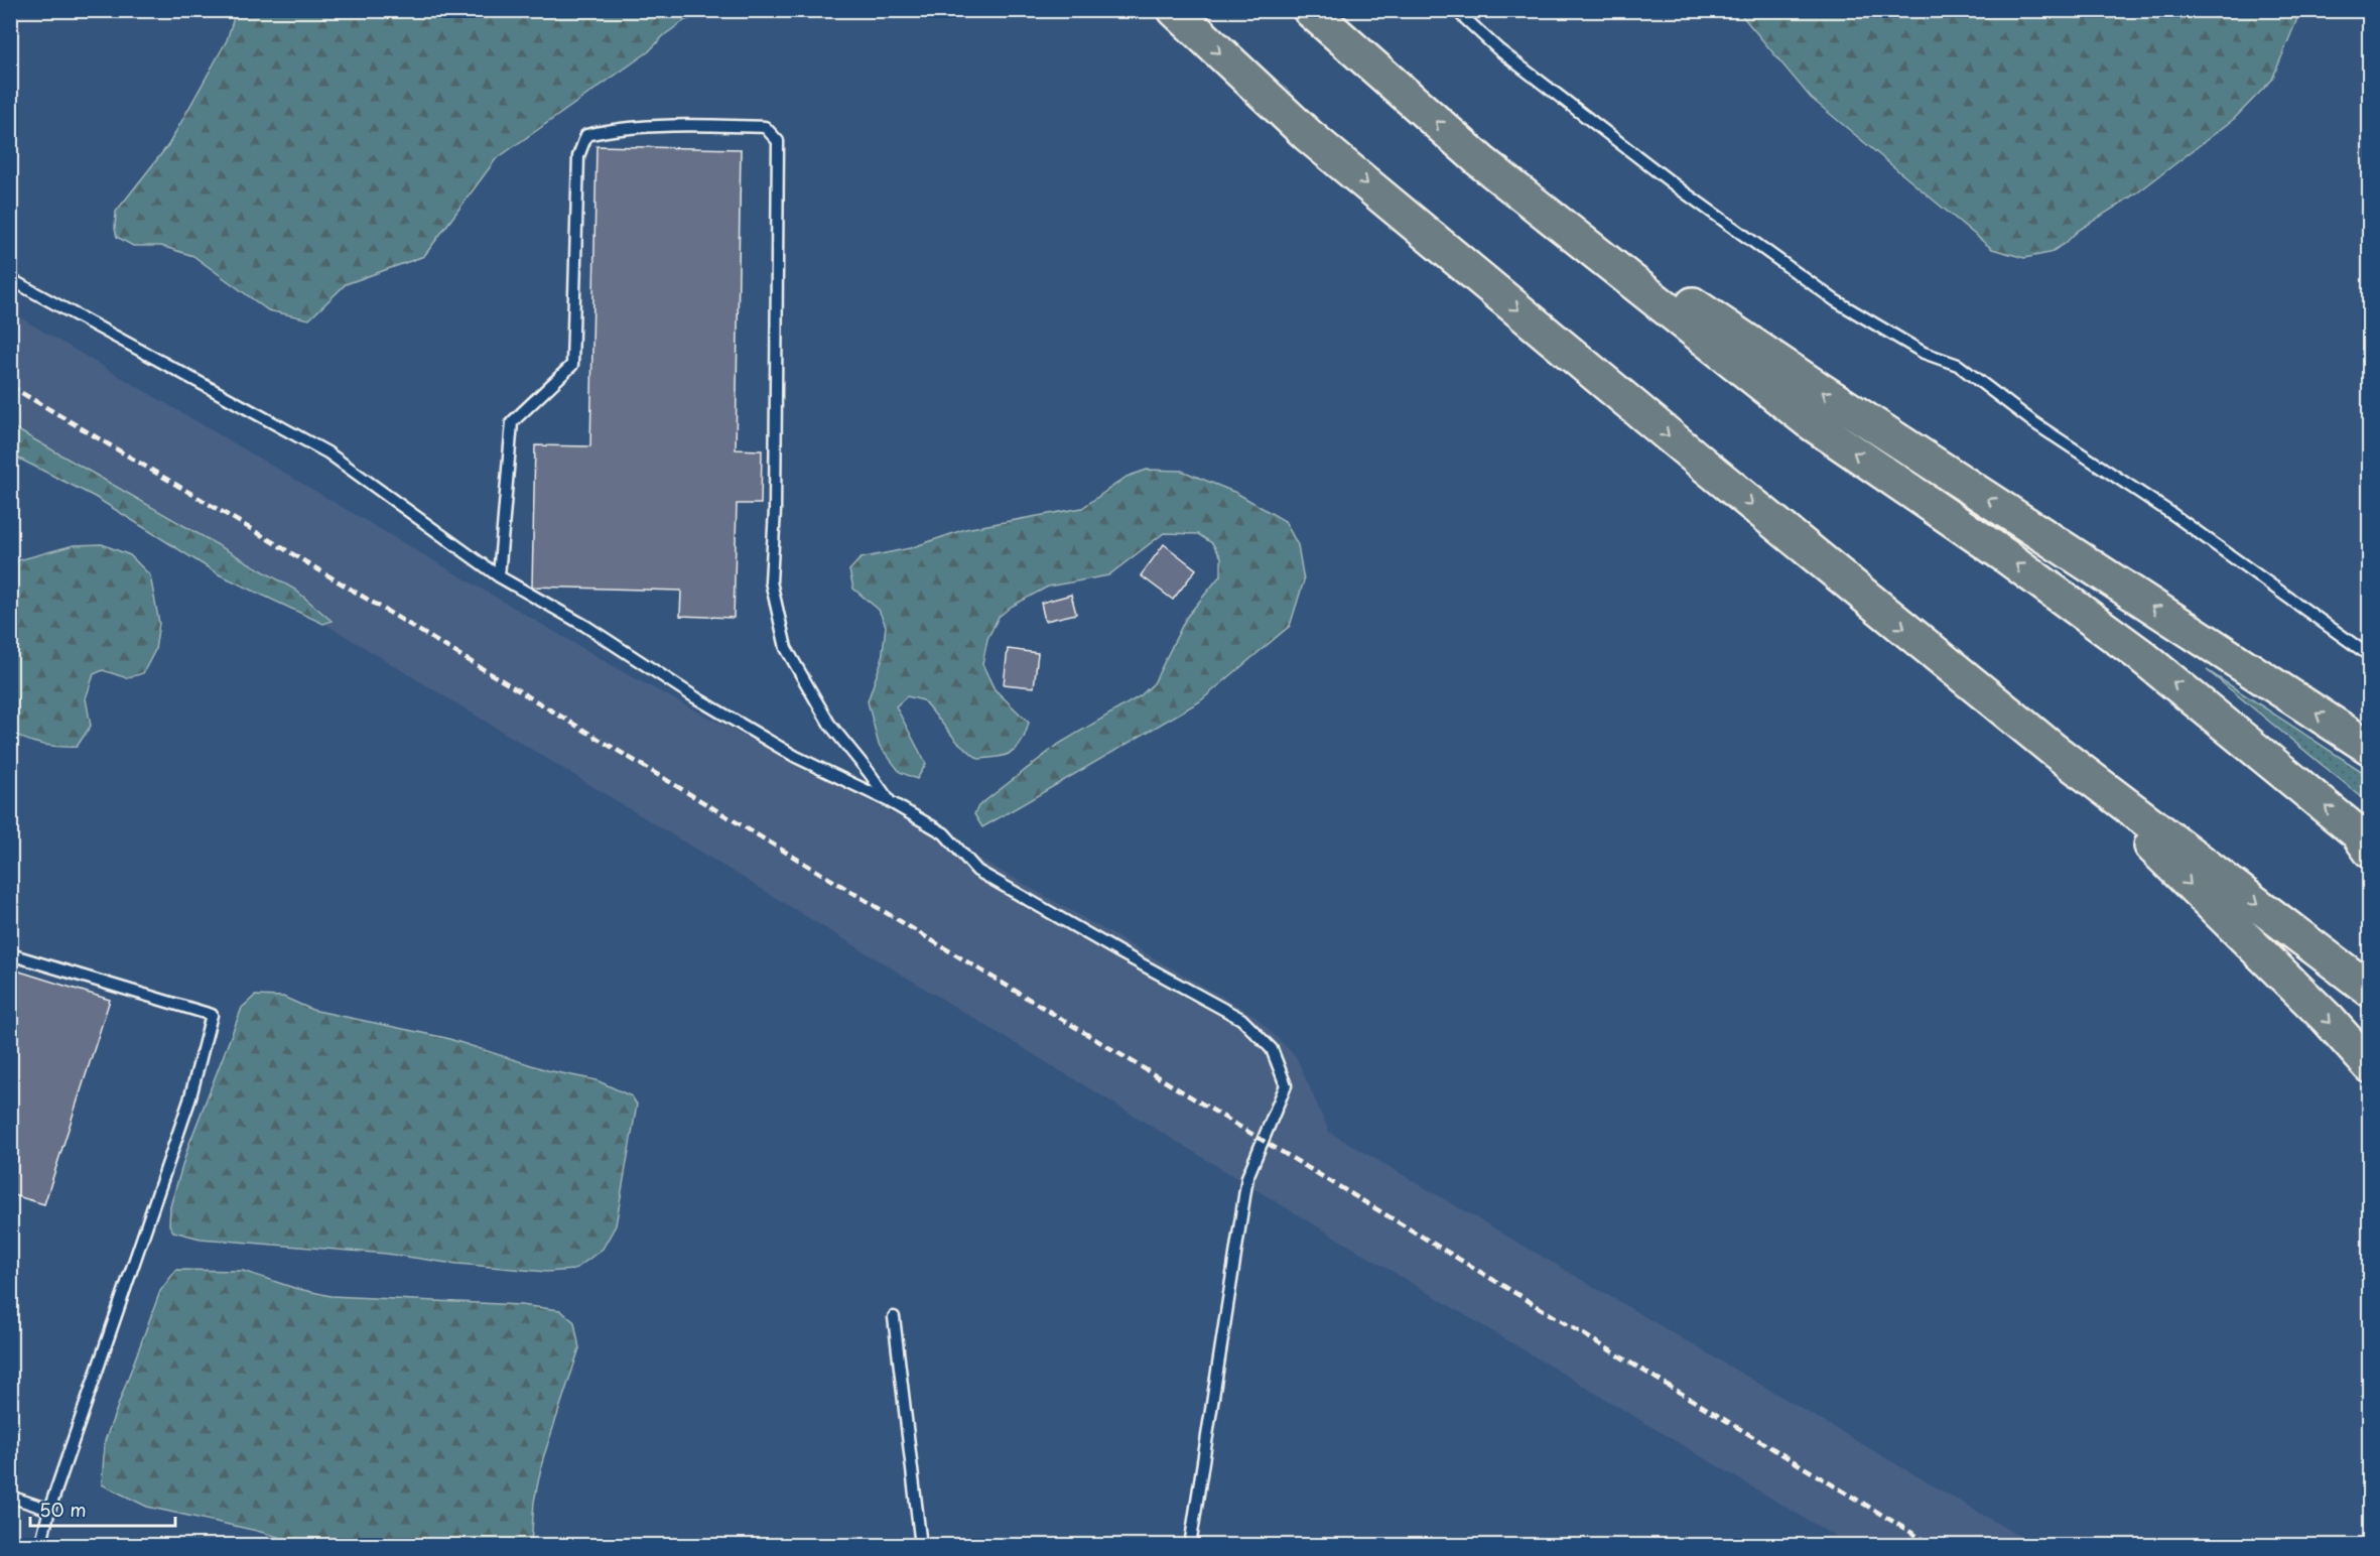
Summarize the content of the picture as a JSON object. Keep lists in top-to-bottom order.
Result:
{
  "scale_bar": "50 m"
}
